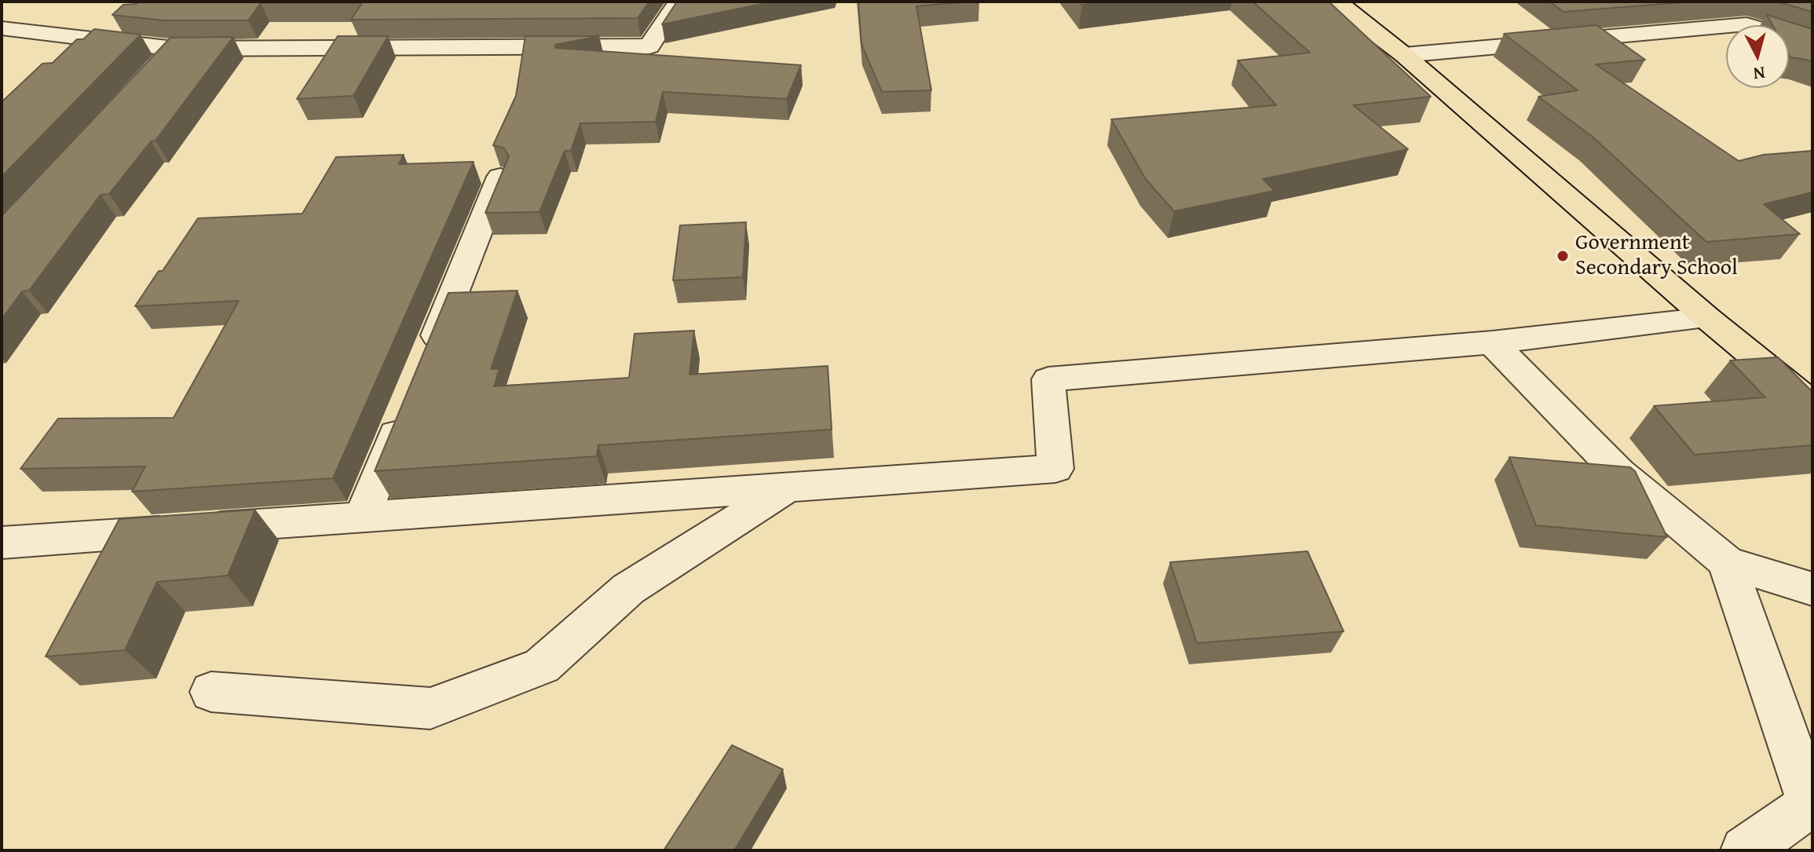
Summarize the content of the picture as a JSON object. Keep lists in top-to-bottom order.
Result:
{
  "places": ["Government Secondary School"],
  "north": "bottom"
}
